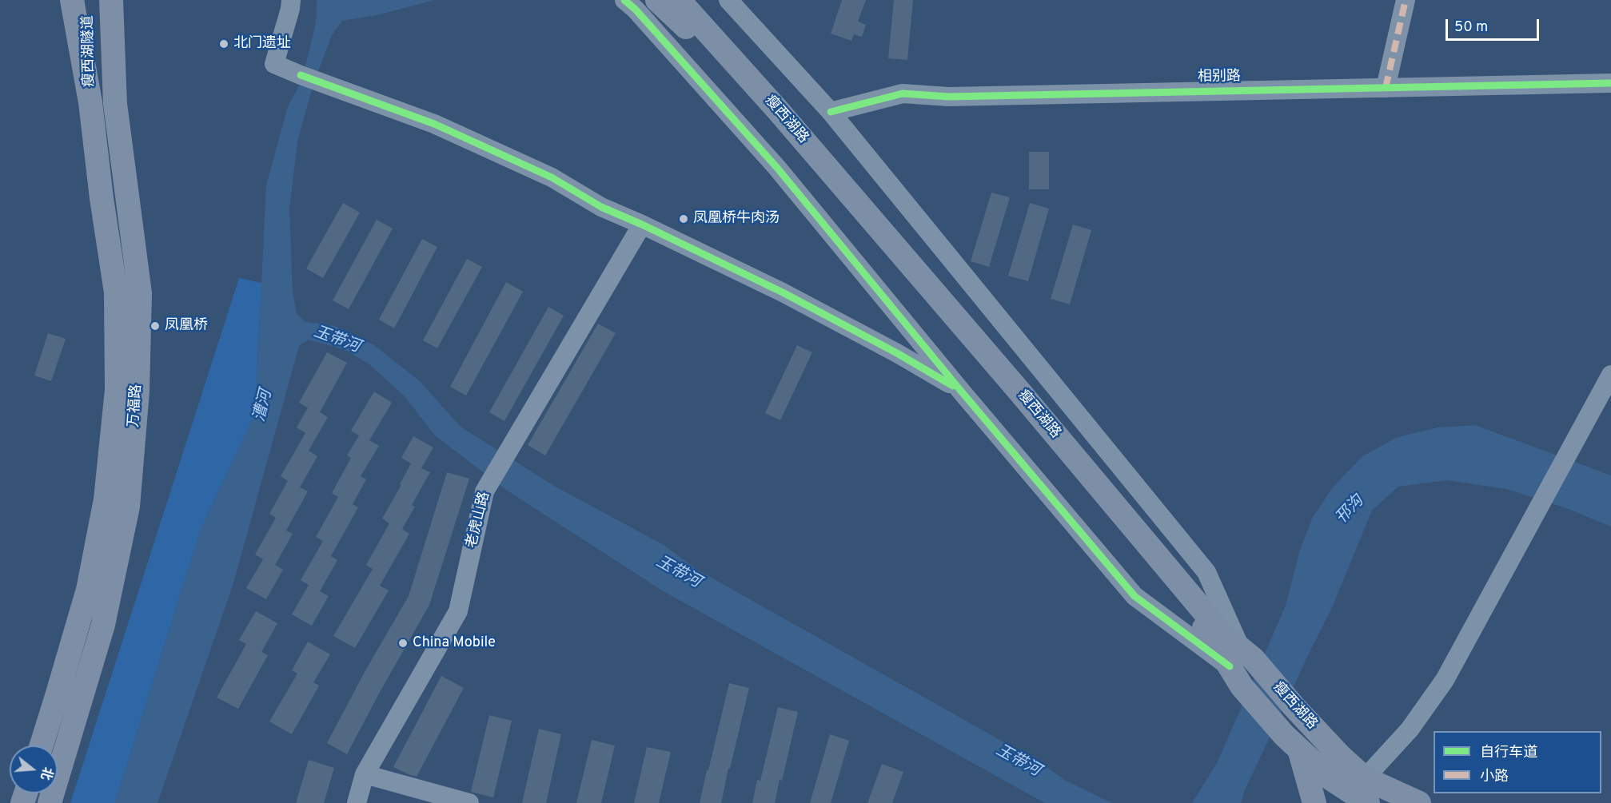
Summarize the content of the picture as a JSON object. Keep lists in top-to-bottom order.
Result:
{
  "streets": {
    "main road": ["瘦西湖隧道", "瘦西湖路", "万福路"],
    "street": ["相别路", "老虎山路"]
  },
  "crossings": [
    ["瘦西湖隧道", "万福路"]
  ],
  "water": ["玉带河", "漕河", "邗沟"],
  "places": [
    "北门遗址",
    "凤凰桥牛肉汤",
    "凤凰桥",
    "China Mobile"
  ],
  "legend": ["自行车道", "小路"],
  "scale_bar": "50 m",
  "north": "right"
}
